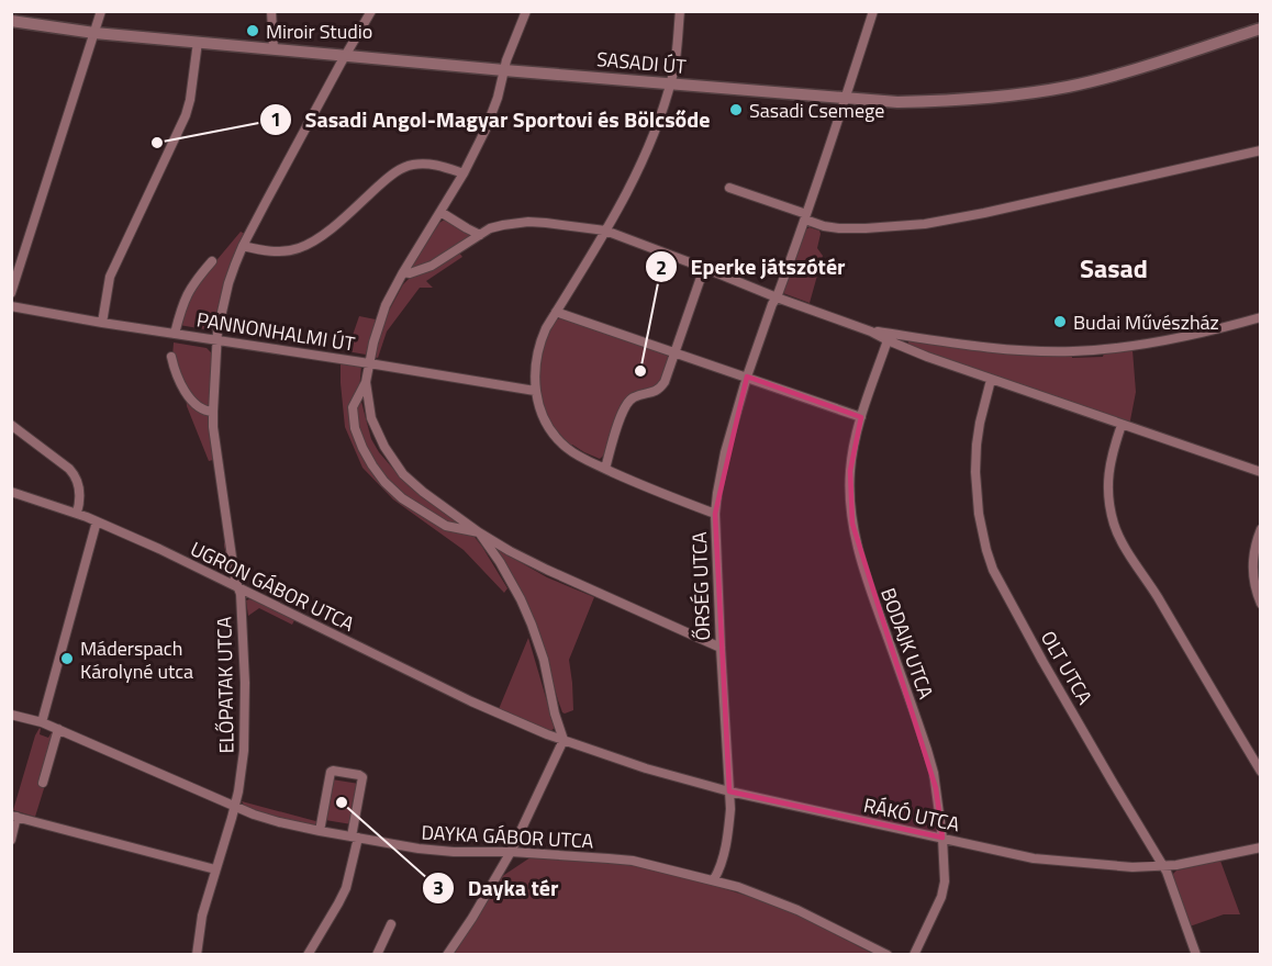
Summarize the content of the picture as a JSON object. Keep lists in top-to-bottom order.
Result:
{
  "streets": {
    "street": [
      "SASADI ÚT",
      "PANNONHALMI ÚT",
      "UGRON GÁBOR UTCA",
      "ŐRSÉG UTCA",
      "BODAJK UTCA",
      "OLT UTCA",
      "ELŐPATAK UTCA",
      "RÁKÓ UTCA",
      "DAYKA GÁBOR UTCA"
    ]
  },
  "crossings": [
    ["SASADI ÚT", "ŐRSÉG UTCA"],
    ["SASADI ÚT", "ELŐPATAK UTCA"],
    ["PANNONHALMI ÚT", "ELŐPATAK UTCA"],
    ["UGRON GÁBOR UTCA", "ELŐPATAK UTCA"],
    ["UGRON GÁBOR UTCA", "RÁKÓ UTCA"],
    ["ŐRSÉG UTCA", "RÁKÓ UTCA"],
    ["ŐRSÉG UTCA", "DAYKA GÁBOR UTCA"],
    ["BODAJK UTCA", "RÁKÓ UTCA"],
    ["OLT UTCA", "RÁKÓ UTCA"],
    ["ELŐPATAK UTCA", "DAYKA GÁBOR UTCA"]
  ],
  "districts": ["Sasad"],
  "places": [
    "Miroir Studio",
    "Sasadi Csemege",
    "Sasadi Angol-Magyar Sportovi és Bölcsőde",
    "Budai Művészház",
    "Eperke játszótér",
    "Máderspach Károlyné utca",
    "Dayka tér"
  ]
}
